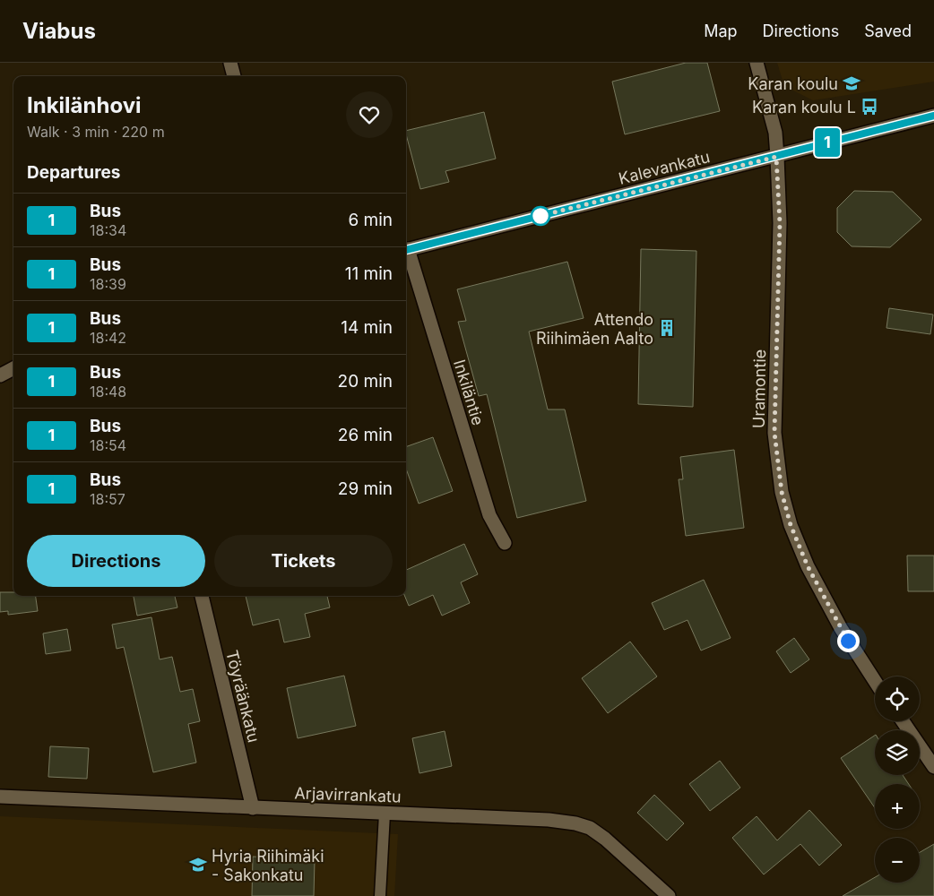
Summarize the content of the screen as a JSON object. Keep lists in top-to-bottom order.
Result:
{
  "streets": {
    "street": [
      "Kalevankatu",
      "Uramontie",
      "Inkiläntie",
      "Töyräänkatu",
      "Arjavirrankatu"
    ]
  },
  "crossings": [
    ["Kalevankatu", "Uramontie"],
    ["Töyräänkatu", "Arjavirrankatu"]
  ],
  "places": {
    "school or university": ["Karan koulu", "Hyria Riihimäki - Sakonkatu"],
    "bus stop": ["Karan koulu L"],
    "building": ["Attendo Riihimäen Aalto"]
  },
  "lines": ["bus line 1"],
  "page": {
    "header": "Viabus",
    "nav": ["Map", "Directions", "Saved"],
    "on_map": "1",
    "heading": [
      ["Inkilänhovi", "Walk · 3 min · 220 m"],
      "Departures"
    ],
    "list": [
      {
        "mark": "1",
        "name": "Bus",
        "note": "18:34",
        "value": "6 min"
      },
      {
        "mark": "1",
        "name": "Bus",
        "note": "18:39",
        "value": "11 min"
      },
      {
        "mark": "1",
        "name": "Bus",
        "note": "18:42",
        "value": "14 min"
      },
      {
        "mark": "1",
        "name": "Bus",
        "note": "18:48",
        "value": "20 min"
      },
      {
        "mark": "1",
        "name": "Bus",
        "note": "18:54",
        "value": "26 min"
      },
      {
        "mark": "1",
        "name": "Bus",
        "note": "18:57",
        "value": "29 min"
      }
    ],
    "buttons": ["Directions", "Tickets"],
    "map_buttons": ["+", "−"]
  }
}
